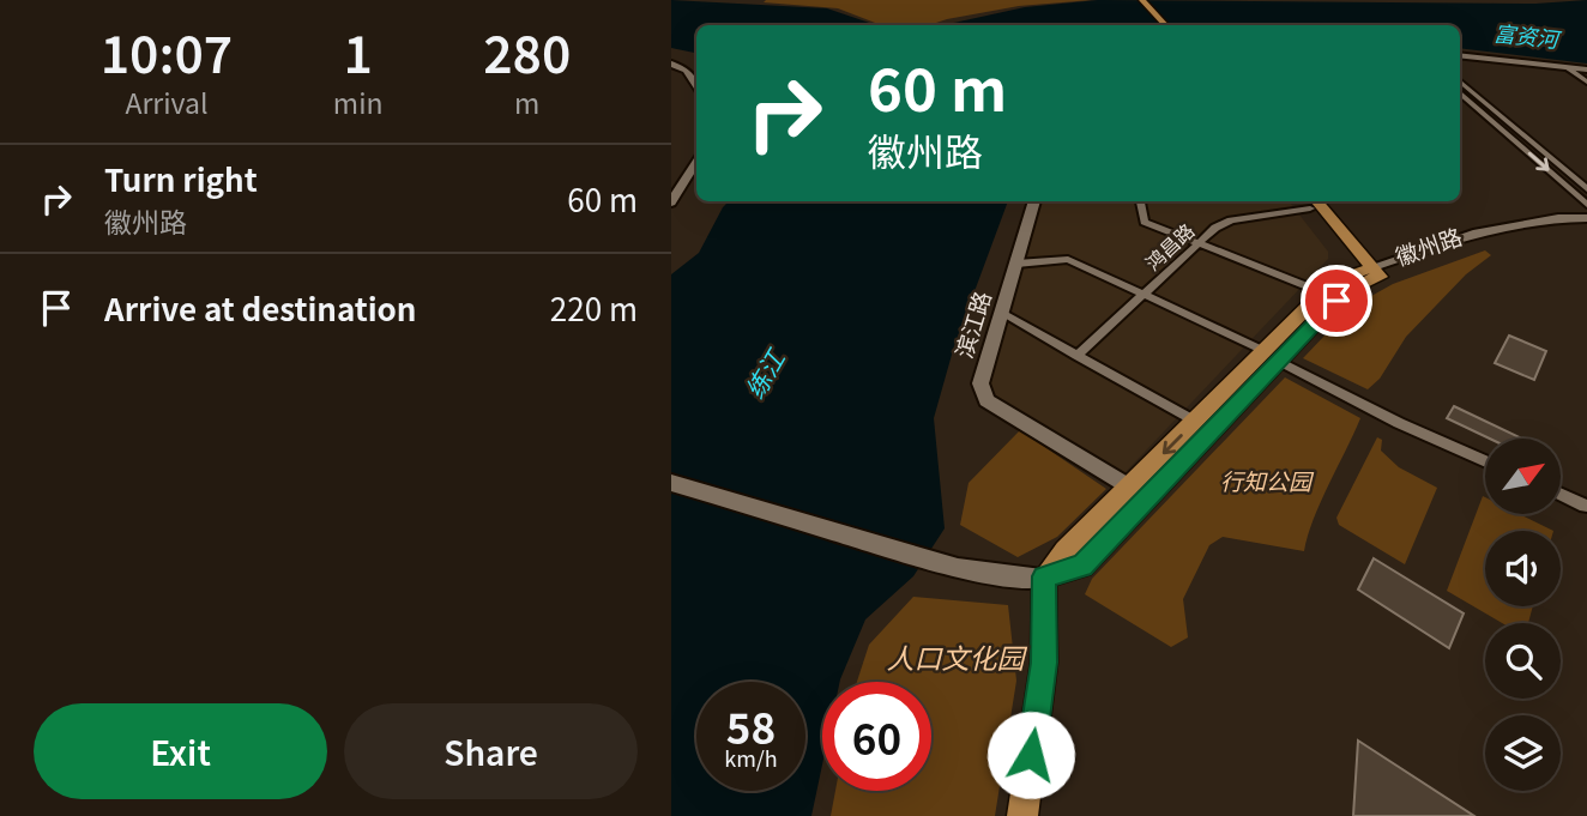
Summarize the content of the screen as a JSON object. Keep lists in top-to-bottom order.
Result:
{
  "streets": {
    "main road": ["徽州路"],
    "street": ["鸿昌路", "滨江路"]
  },
  "crossings": [
    ["徽州路", "滨江路"]
  ],
  "water": ["富资河", "练江"],
  "parks": ["行知公园", "人口文化园"],
  "north": "top right",
  "page": {
    "eta": [
      "10:07",
      "Arrival",
      "1",
      "min",
      "280",
      "m"
    ],
    "turn": ["60 m", "徽州路"],
    "list": [
      {
        "name": "Turn right",
        "note": "徽州路",
        "value": "60 m"
      },
      {
        "name": "Arrive at destination",
        "value": "220 m"
      }
    ],
    "speed": "58 km/h",
    "limit": "60",
    "buttons": ["Exit", "Share"]
  }
}
